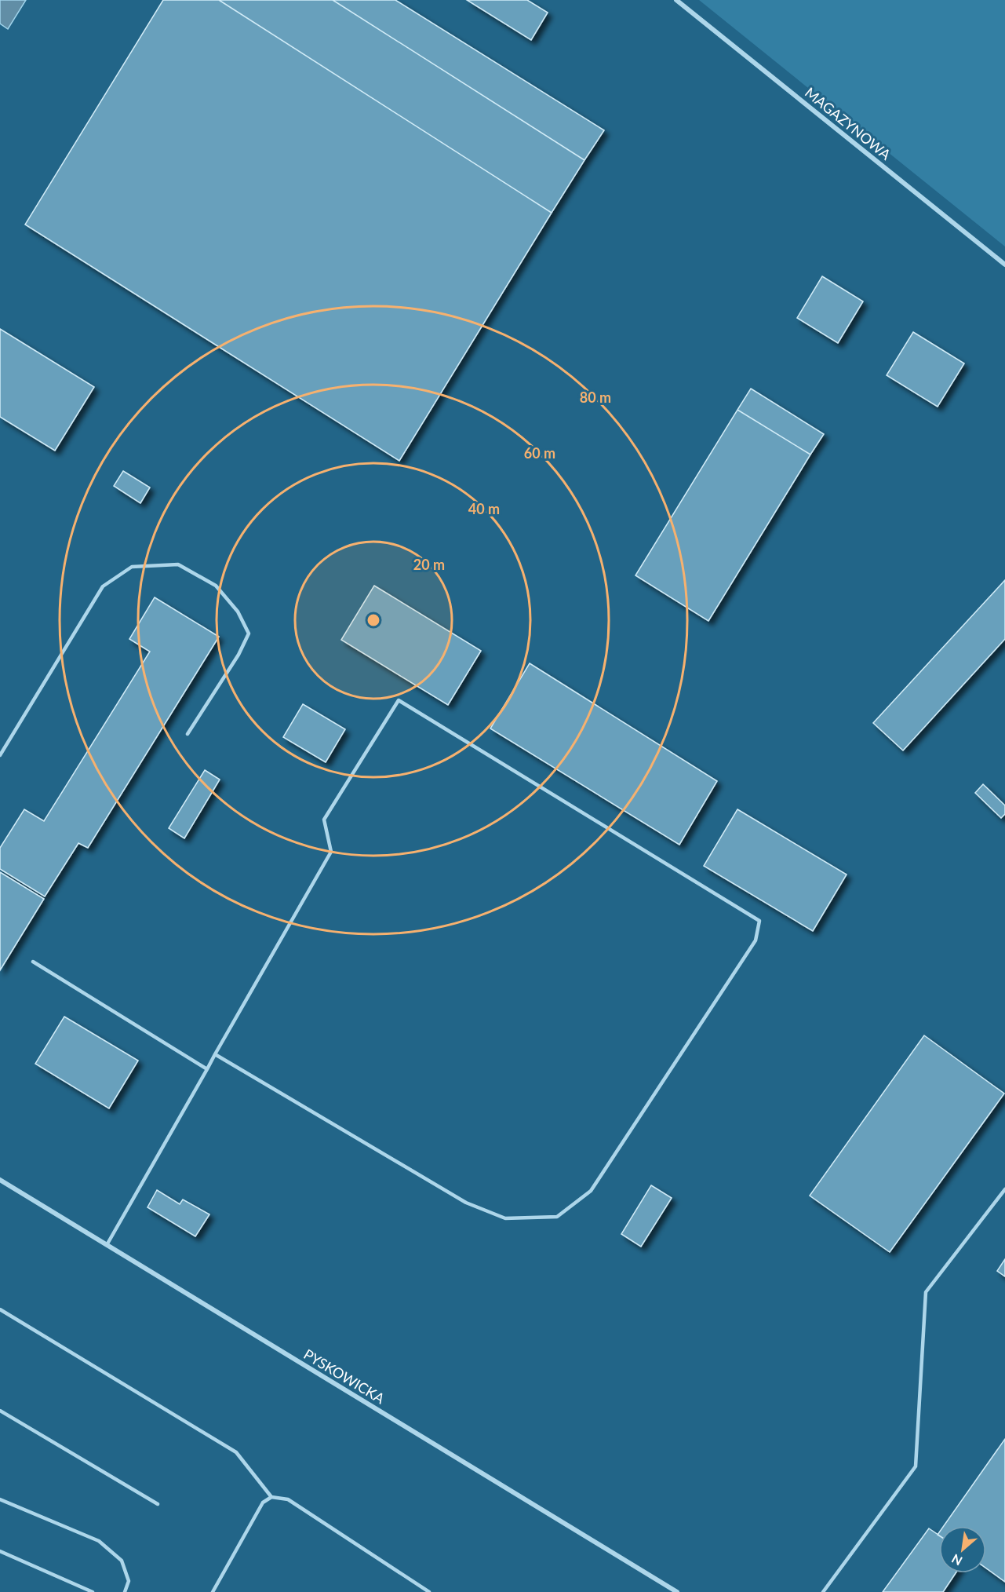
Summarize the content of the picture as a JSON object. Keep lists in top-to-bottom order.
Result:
{
  "streets": {
    "street": ["MAGAZYNOWA", "PYSKOWICKA"]
  },
  "north": "bottom left",
  "rings": [
    "80 m",
    "60 m",
    "40 m",
    "20 m"
  ]
}
